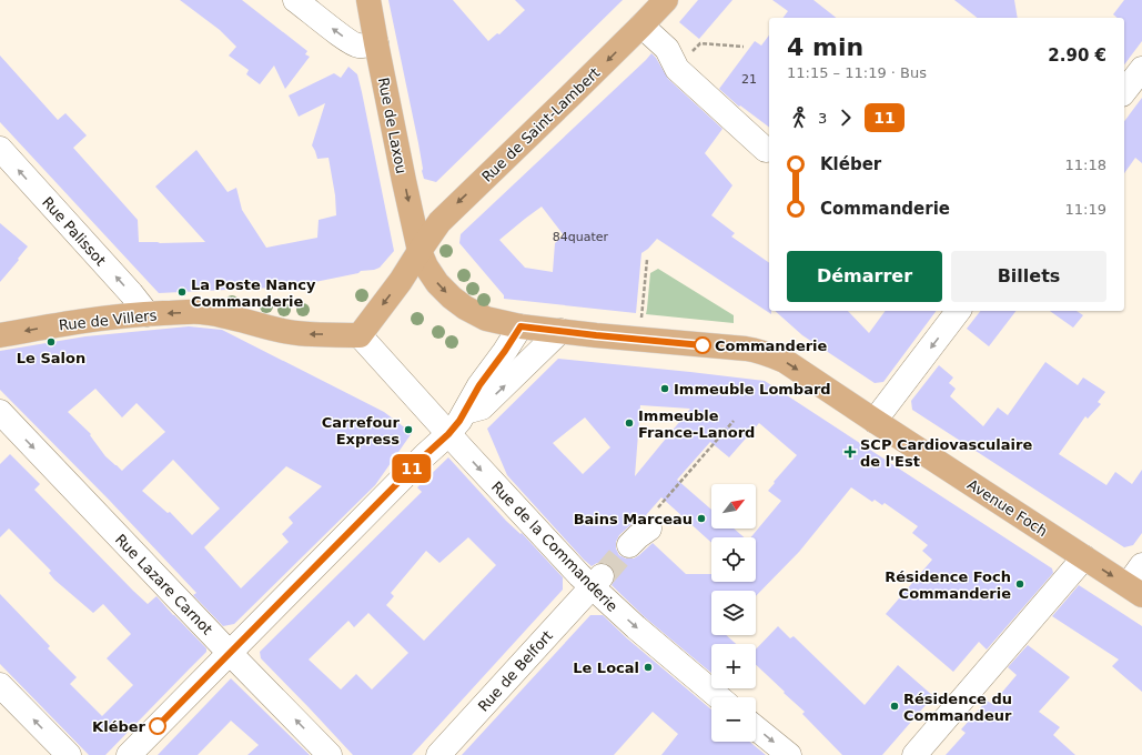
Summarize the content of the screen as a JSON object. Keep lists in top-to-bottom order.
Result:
{
  "streets": {
    "main road": [
      "Rue de Saint-Lambert",
      "Rue de Laxou",
      "Rue de Villers",
      "Avenue Foch"
    ],
    "street": [
      "Rue Palissot",
      "Rue de la Commanderie",
      "Rue Lazare Carnot",
      "Rue de Belfort"
    ]
  },
  "crossings": [
    ["Rue de Saint-Lambert", "Rue de Laxou"],
    ["Rue de Saint-Lambert", "Rue de Villers"],
    ["Rue de Saint-Lambert", "Rue de la Commanderie"],
    ["Rue de Laxou", "Avenue Foch"],
    ["Rue Palissot", "Rue de Villers"],
    ["Rue de Villers", "Rue de la Commanderie"],
    ["Rue de la Commanderie", "Rue de Belfort"]
  ],
  "one_way": [
    "Rue de Saint-Lambert",
    "Rue de Laxou",
    "Rue Palissot",
    "Rue de Villers",
    "Avenue Foch",
    "Rue de la Commanderie"
  ],
  "places": {
    "other": [
      "La Poste Nancy Commanderie",
      "Le Salon",
      "Commanderie",
      "Immeuble Lombard",
      "Immeuble France-Lanord",
      "Carrefour Express",
      "Bains Marceau",
      "Résidence Foch Commanderie",
      "Le Local",
      "Résidence du Commandeur",
      "Kléber"
    ],
    "health": ["SCP Cardiovasculaire de l'Est"]
  },
  "lines": ["bus line 11"],
  "house_numbers": ["21", "84quater"],
  "north": "top right",
  "page": {
    "on_map": "11",
    "heading": ["4 min", "11:15 – 11:19 · Bus", "2.90 €"],
    "legs": ["3", "11"],
    "list": [
      {
        "name": "Kléber",
        "value": "11:18"
      },
      {
        "name": "Commanderie",
        "value": "11:19"
      }
    ],
    "buttons": ["Démarrer", "Billets"],
    "map_buttons": ["+", "−"]
  }
}
